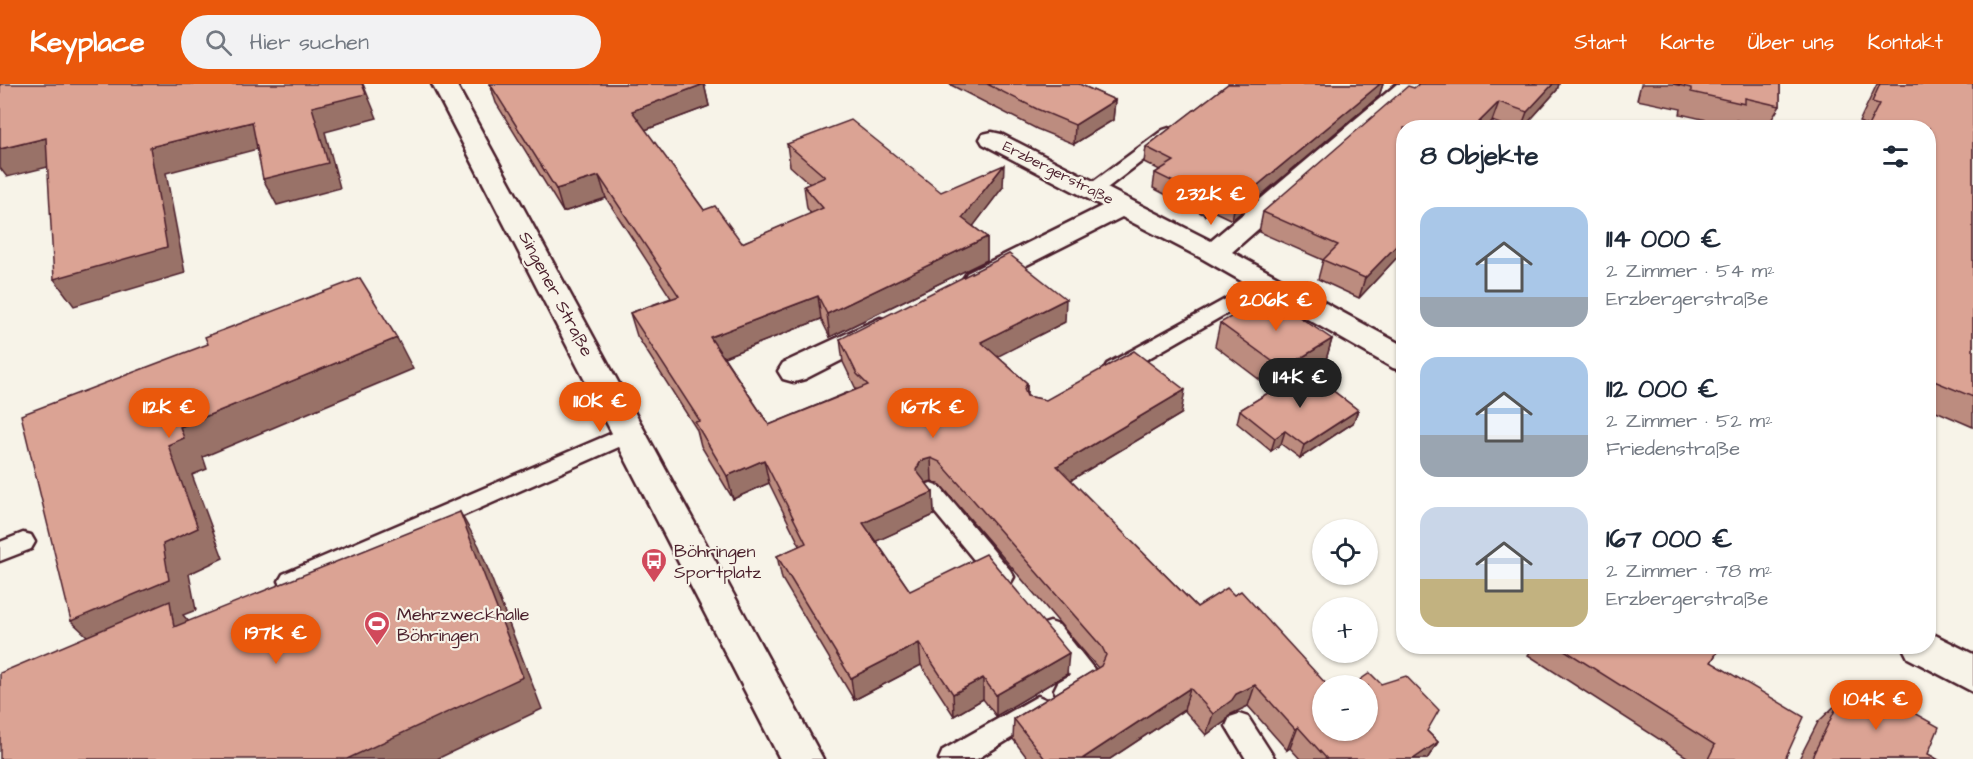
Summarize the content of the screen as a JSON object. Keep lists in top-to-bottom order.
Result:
{
  "streets": {
    "street": ["Erzbergerstraße", "Singener Straße"]
  },
  "places": {
    "bus stop": ["Böhringen Sportplatz"],
    "sports": ["Mehrzweckhalle Böhringen"]
  },
  "page": {
    "header": "Keyplace",
    "search": "Hier suchen",
    "nav": [
      "Start",
      "Karte",
      "Über uns",
      "Kontakt"
    ],
    "heading": "8 Objekte",
    "price": [
      "232K €",
      "206K €",
      "114K €",
      "110K €",
      "112K €",
      "167K €",
      "197K €",
      "104K €"
    ],
    "list": [
      {
        "name": "114 000 €",
        "note": "2 Zimmer · 54 m² · Erzbergerstraße"
      },
      {
        "name": "112 000 €",
        "note": "2 Zimmer · 52 m² · Friedenstraße"
      },
      {
        "name": "167 000 €",
        "note": "2 Zimmer · 78 m² · Erzbergerstraße"
      }
    ],
    "map_buttons": ["+", "−"]
  }
}
